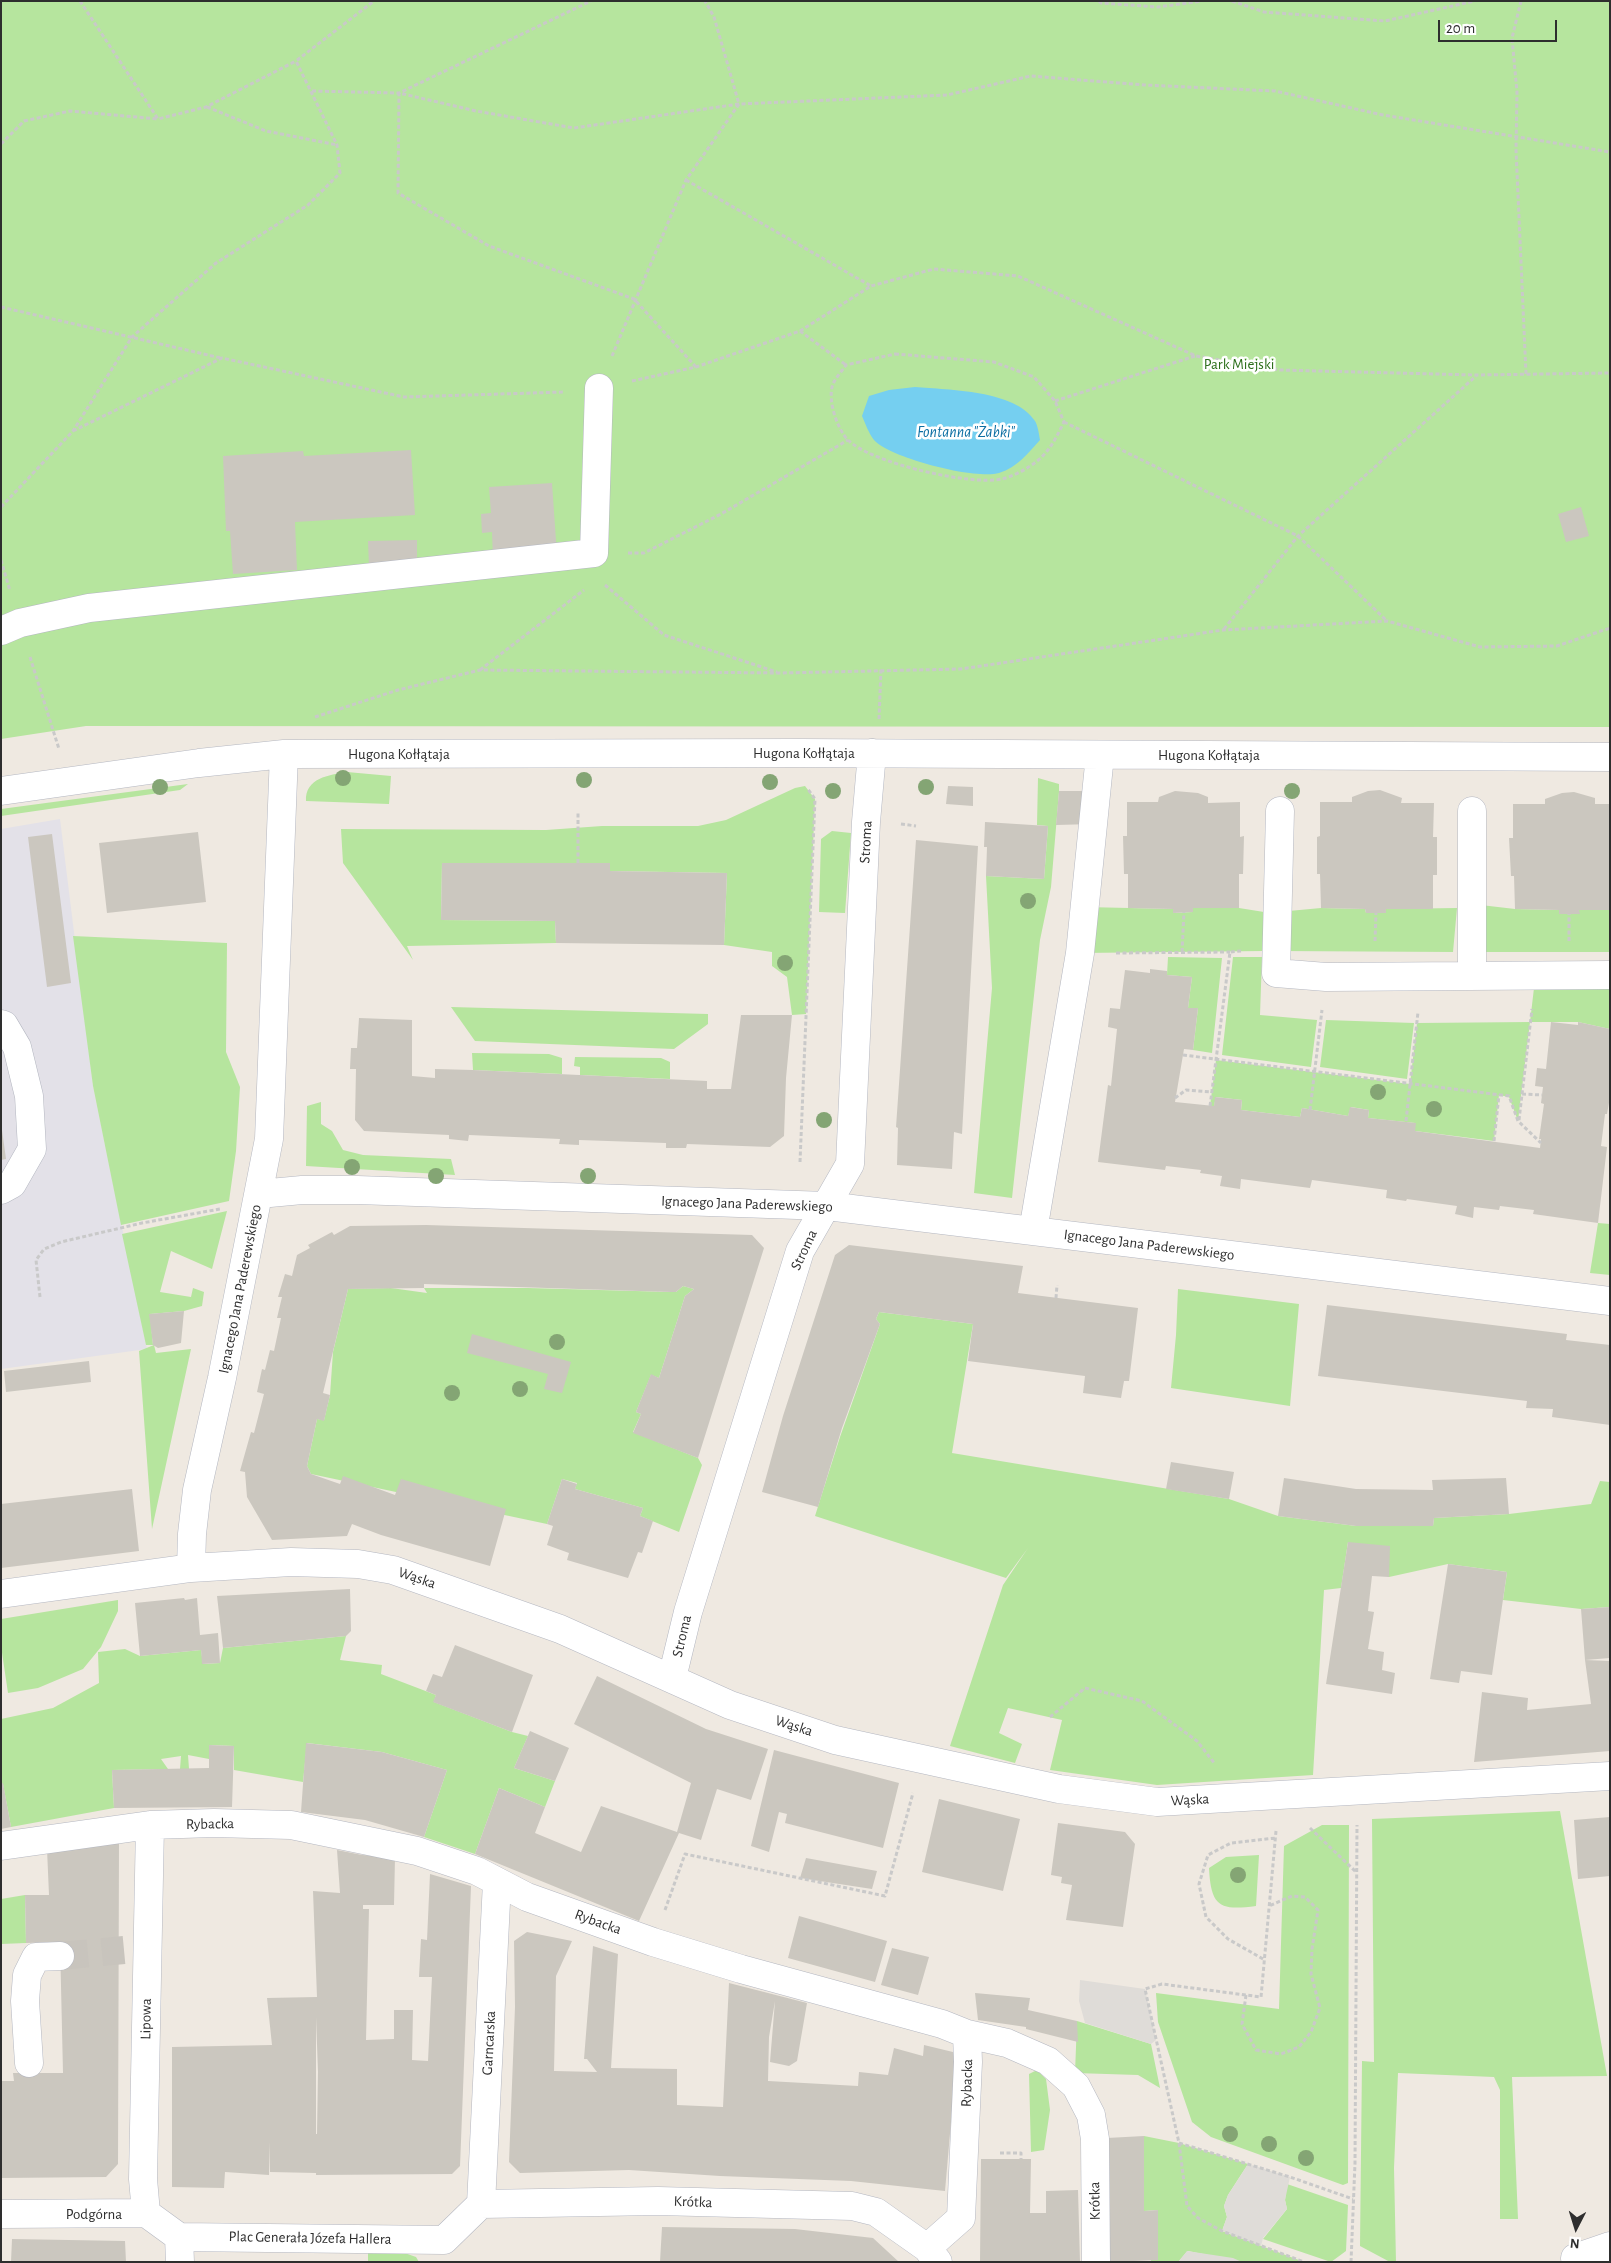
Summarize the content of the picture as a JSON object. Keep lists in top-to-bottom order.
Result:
{
  "streets": {
    "street": [
      "Hugona Kołłątaja",
      "Stroma",
      "Ignacego Jana Paderewskiego",
      "Wąska",
      "Rybacka",
      "Lipowa",
      "Garncarska",
      "Krótka",
      "Podgórna",
      "Plac Generała Józefa Hallera"
    ]
  },
  "crossings": [
    ["Hugona Kołłątaja", "Stroma"],
    ["Stroma", "Ignacego Jana Paderewskiego"],
    ["Stroma", "Wąska"],
    ["Ignacego Jana Paderewskiego", "Wąska"],
    ["Rybacka", "Lipowa"],
    ["Rybacka", "Garncarska"],
    ["Rybacka", "Krótka"],
    ["Lipowa", "Podgórna"],
    ["Garncarska", "Krótka"]
  ],
  "water": ["Fontanna \"Żabki\""],
  "parks": ["Park Miejski"],
  "scale_bar": "20 m",
  "north": "bottom"
}
